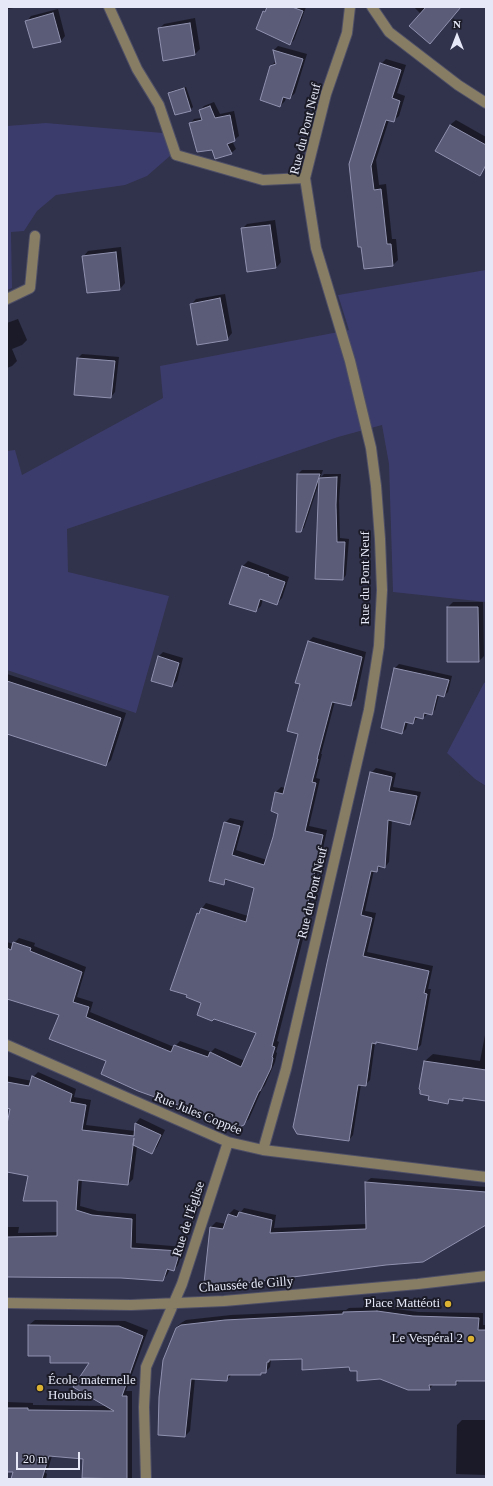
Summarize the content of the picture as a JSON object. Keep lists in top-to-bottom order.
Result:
{
  "streets": {
    "street": [
      "Rue du Pont Neuf",
      "Rue Jules Coppée",
      "Rue de l'Église",
      "Chaussée de Gilly"
    ]
  },
  "crossings": [
    ["Rue du Pont Neuf", "Rue Jules Coppée"],
    ["Rue Jules Coppée", "Rue de l'Église"],
    ["Rue de l'Église", "Chaussée de Gilly"]
  ],
  "places": ["Place Mattéoti", "Le Vespéral 2", "École maternelle Houbois"],
  "scale_bar": "20 m",
  "north": "top"
}
